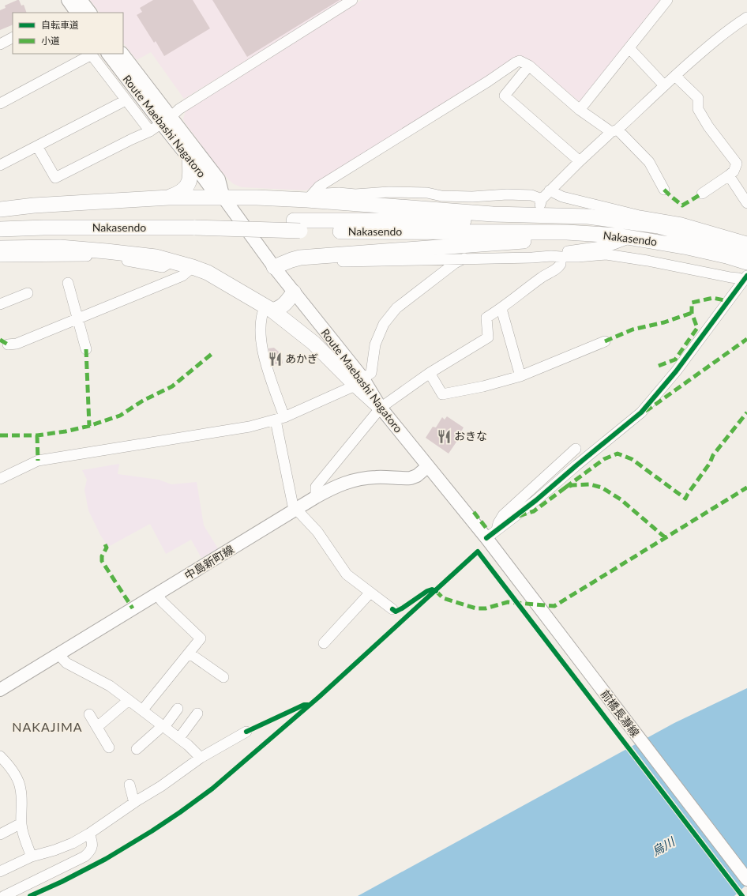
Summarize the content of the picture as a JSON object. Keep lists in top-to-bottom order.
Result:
{
  "streets": {
    "highway": ["Nakasendo"],
    "main road": ["Route Maebashi Nagatoro", "中島新町線", "前橋長瀞線"]
  },
  "crossings": [
    ["Route Maebashi Nagatoro", "中島新町線"],
    ["Route Maebashi Nagatoro", "前橋長瀞線"]
  ],
  "districts": ["NAKAJIMA"],
  "water": ["烏川"],
  "places": {
    "restaurant": ["あかぎ", "おきな"]
  },
  "legend": ["自転車道", "小道"]
}
